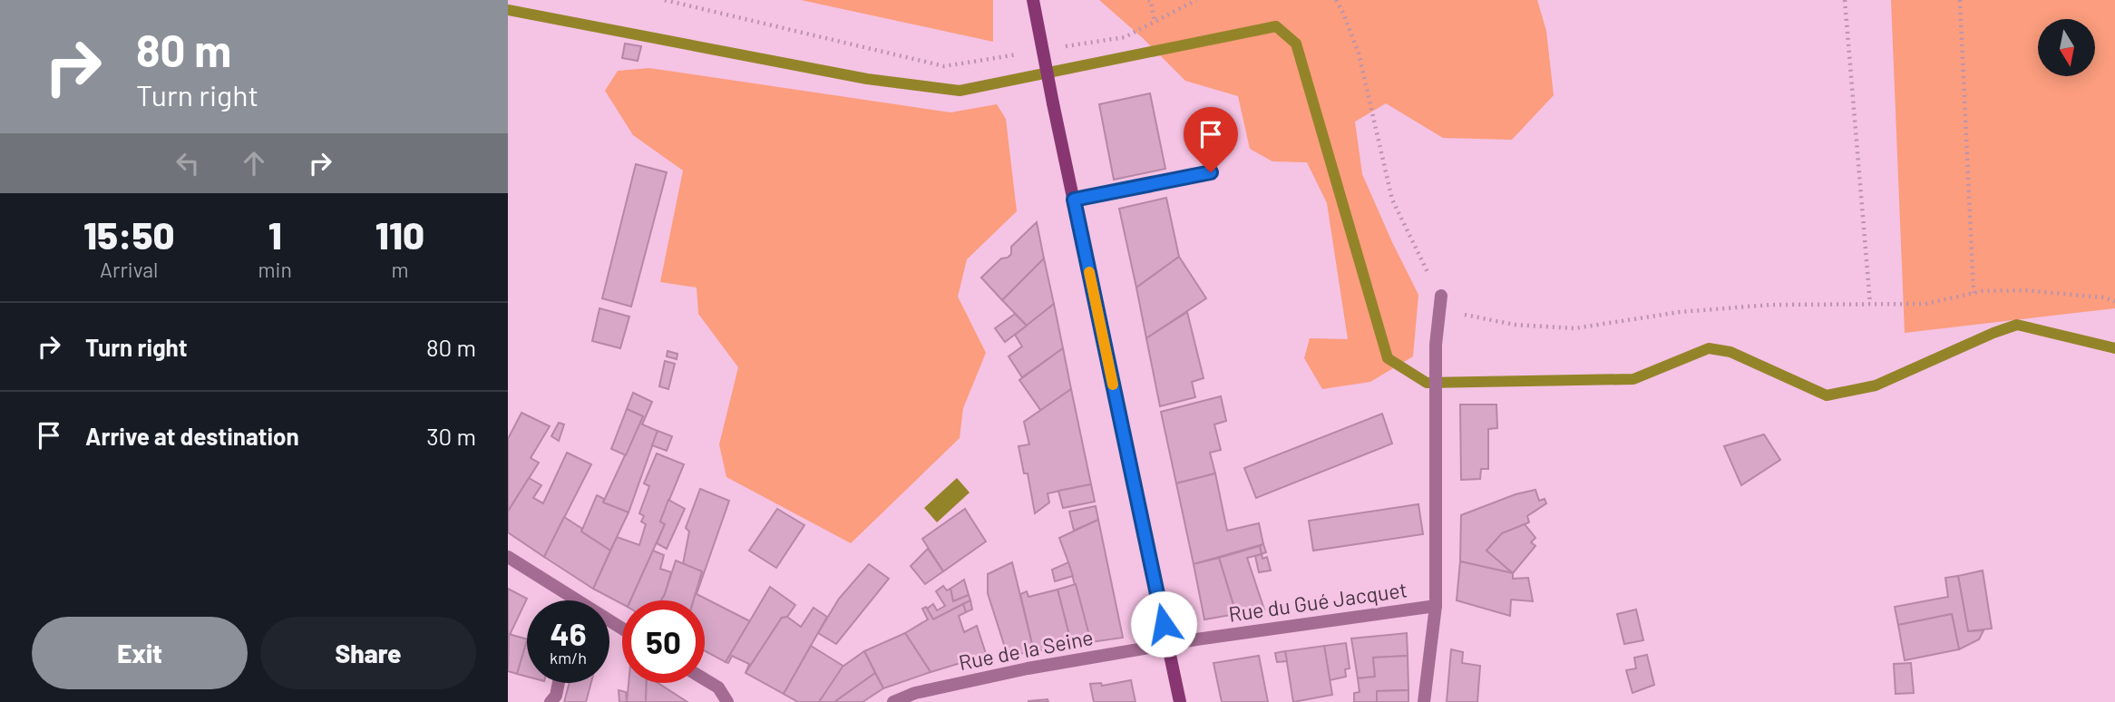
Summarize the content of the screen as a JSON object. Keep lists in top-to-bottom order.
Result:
{
  "streets": {
    "street": ["Rue du Gué Jacquet", "Rue de la Seine"]
  },
  "crossings": [
    ["Rue du Gué Jacquet", "Rue de la Seine"]
  ],
  "north": "bottom",
  "page": {
    "turn": ["80 m", "Turn right"],
    "eta": [
      "15:50",
      "Arrival",
      "1",
      "min",
      "110",
      "m"
    ],
    "list": [
      {
        "name": "Turn right",
        "value": "80 m"
      },
      {
        "name": "Arrive at destination",
        "value": "30 m"
      }
    ],
    "speed": "46 km/h",
    "limit": "50",
    "buttons": ["Exit", "Share"]
  }
}
